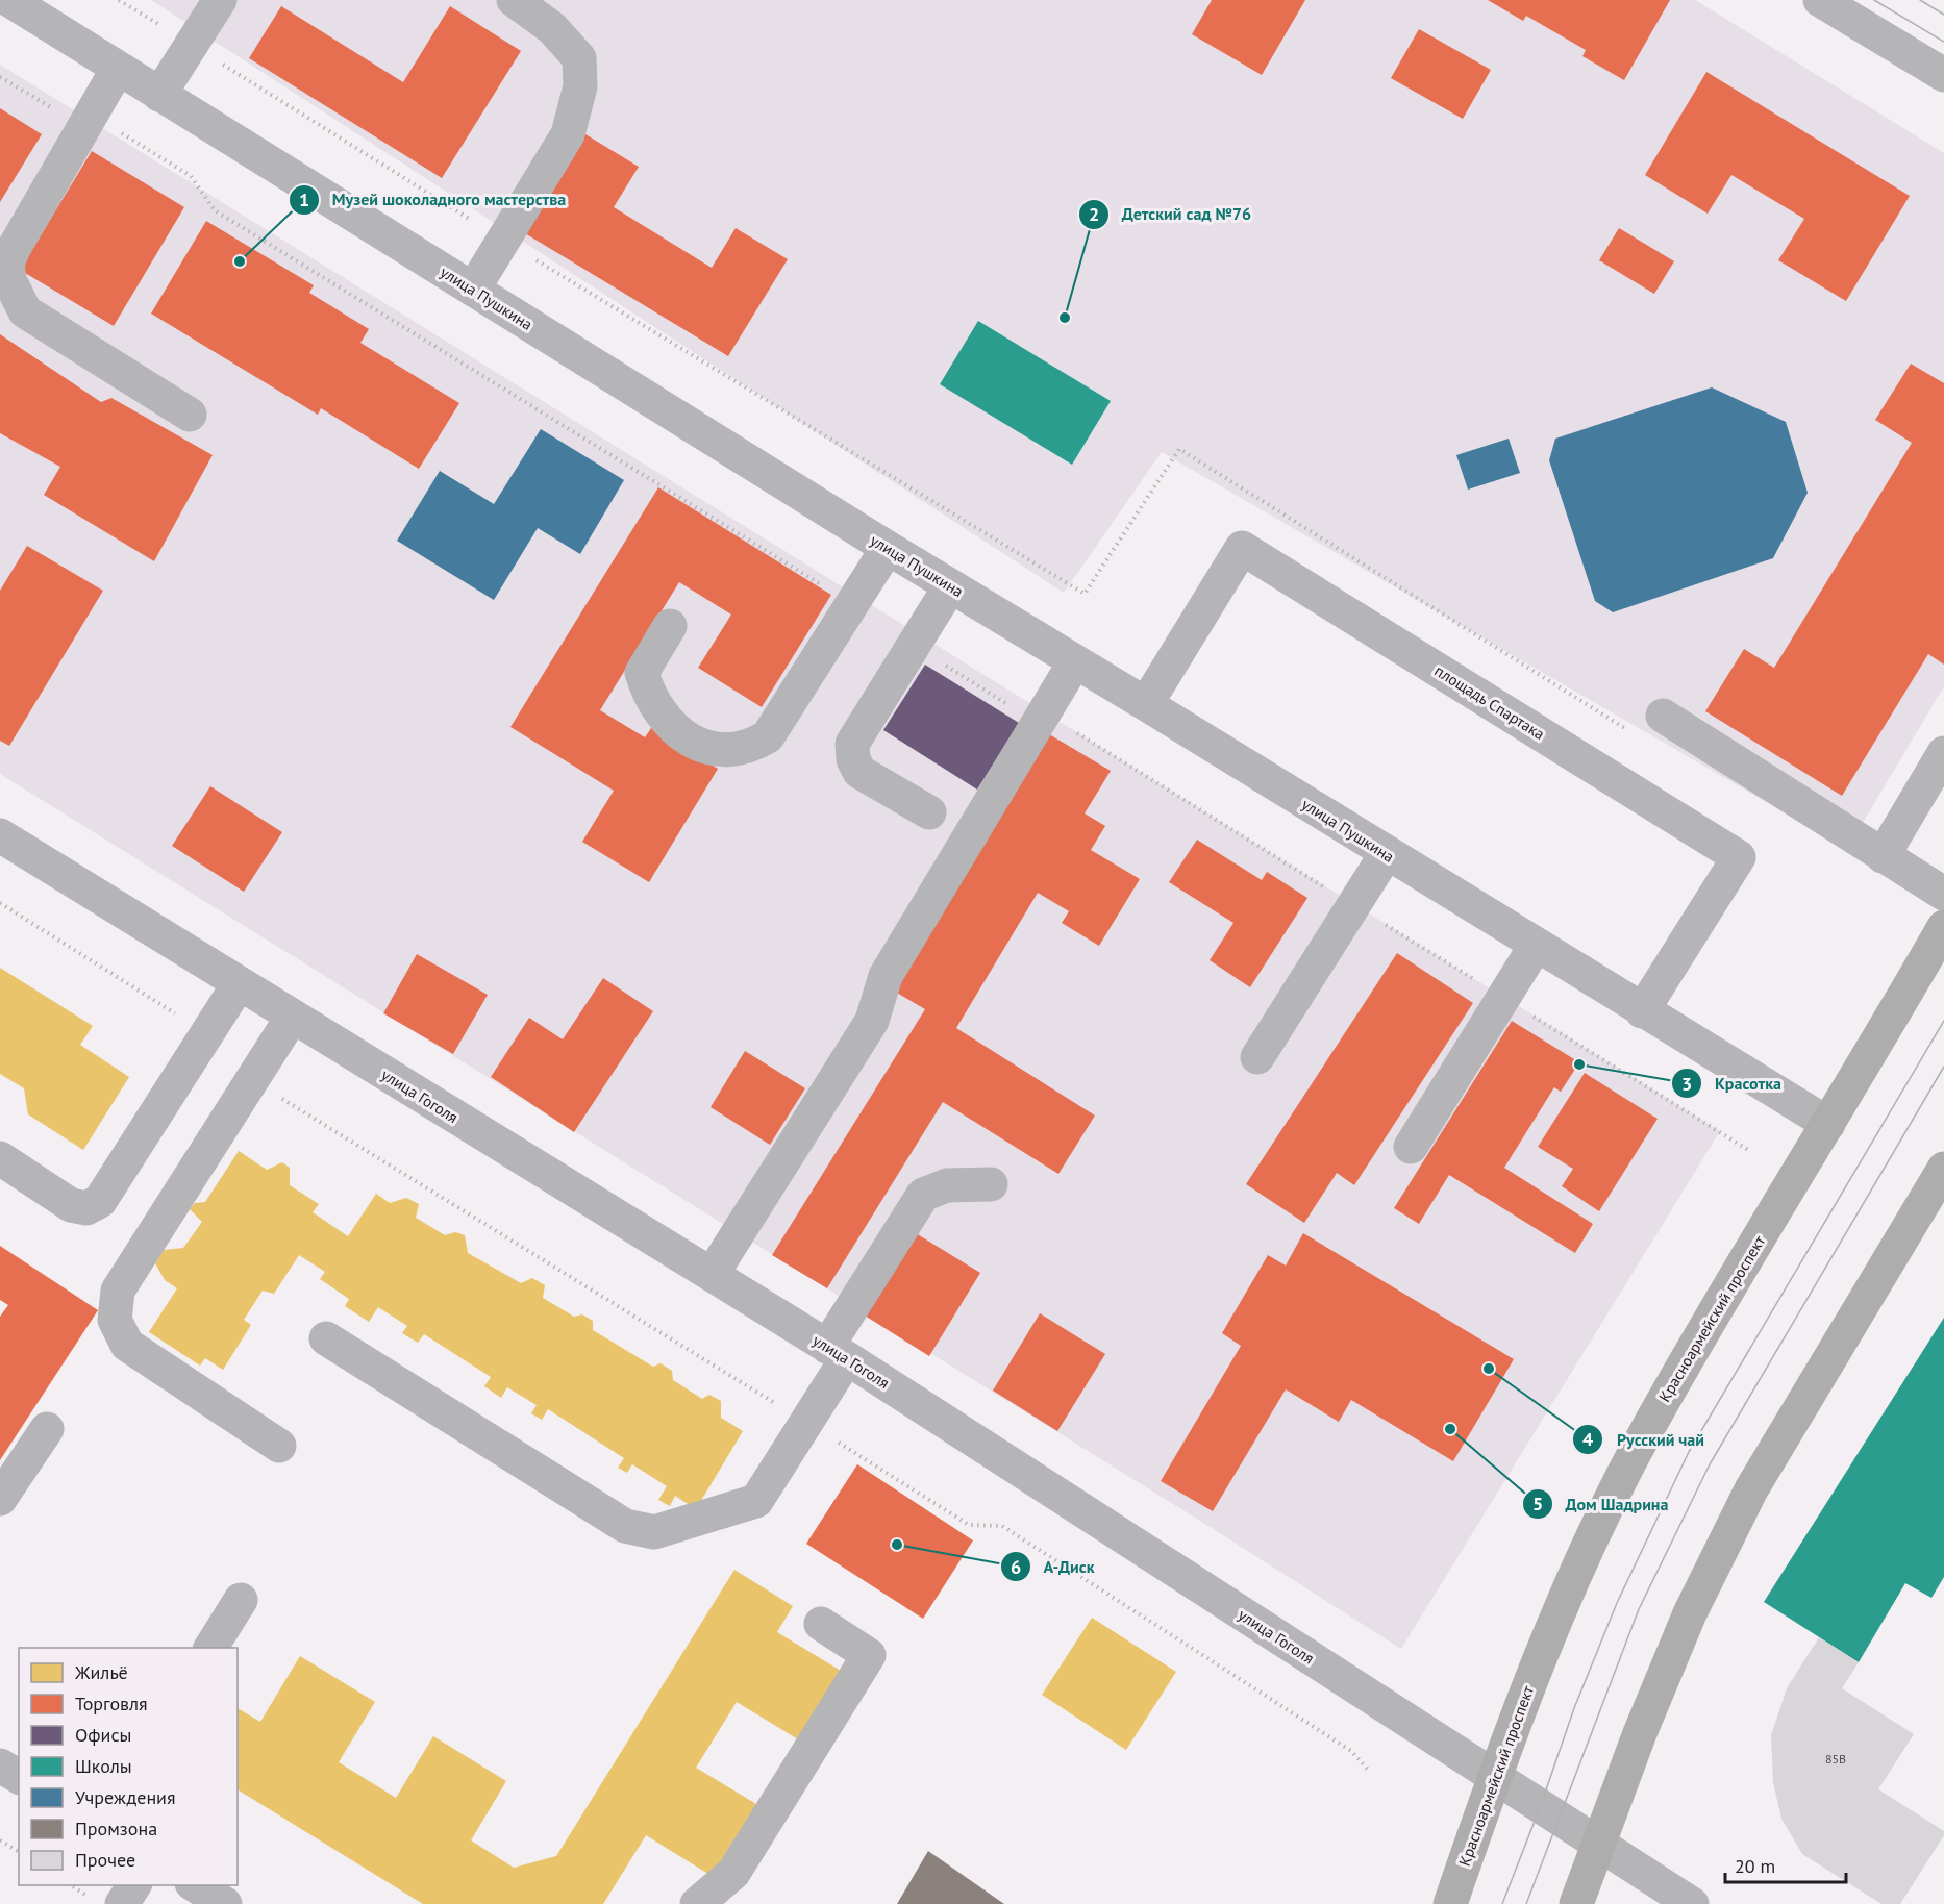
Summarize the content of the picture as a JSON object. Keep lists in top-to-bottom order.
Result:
{
  "streets": {
    "main road": ["Красноармейский проспект"],
    "street": ["улица Пушкина", "площадь Спартака", "улица Гоголя"]
  },
  "crossings": [
    ["улица Пушкина", "площадь Спартака"],
    ["улица Пушкина", "Красноармейский проспект"],
    ["улица Гоголя", "Красноармейский проспект"]
  ],
  "places": [
    "Музей шоколадного мастерства",
    "Детский сад №76",
    "Красотка",
    "Русский чай",
    "Дом Шадрина",
    "А-Диск"
  ],
  "house_numbers": ["85В"],
  "legend": [
    "Жильё",
    "Торговля",
    "Офисы",
    "Школы",
    "Учреждения",
    "Промзона",
    "Прочее"
  ],
  "scale_bar": "20 m"
}
